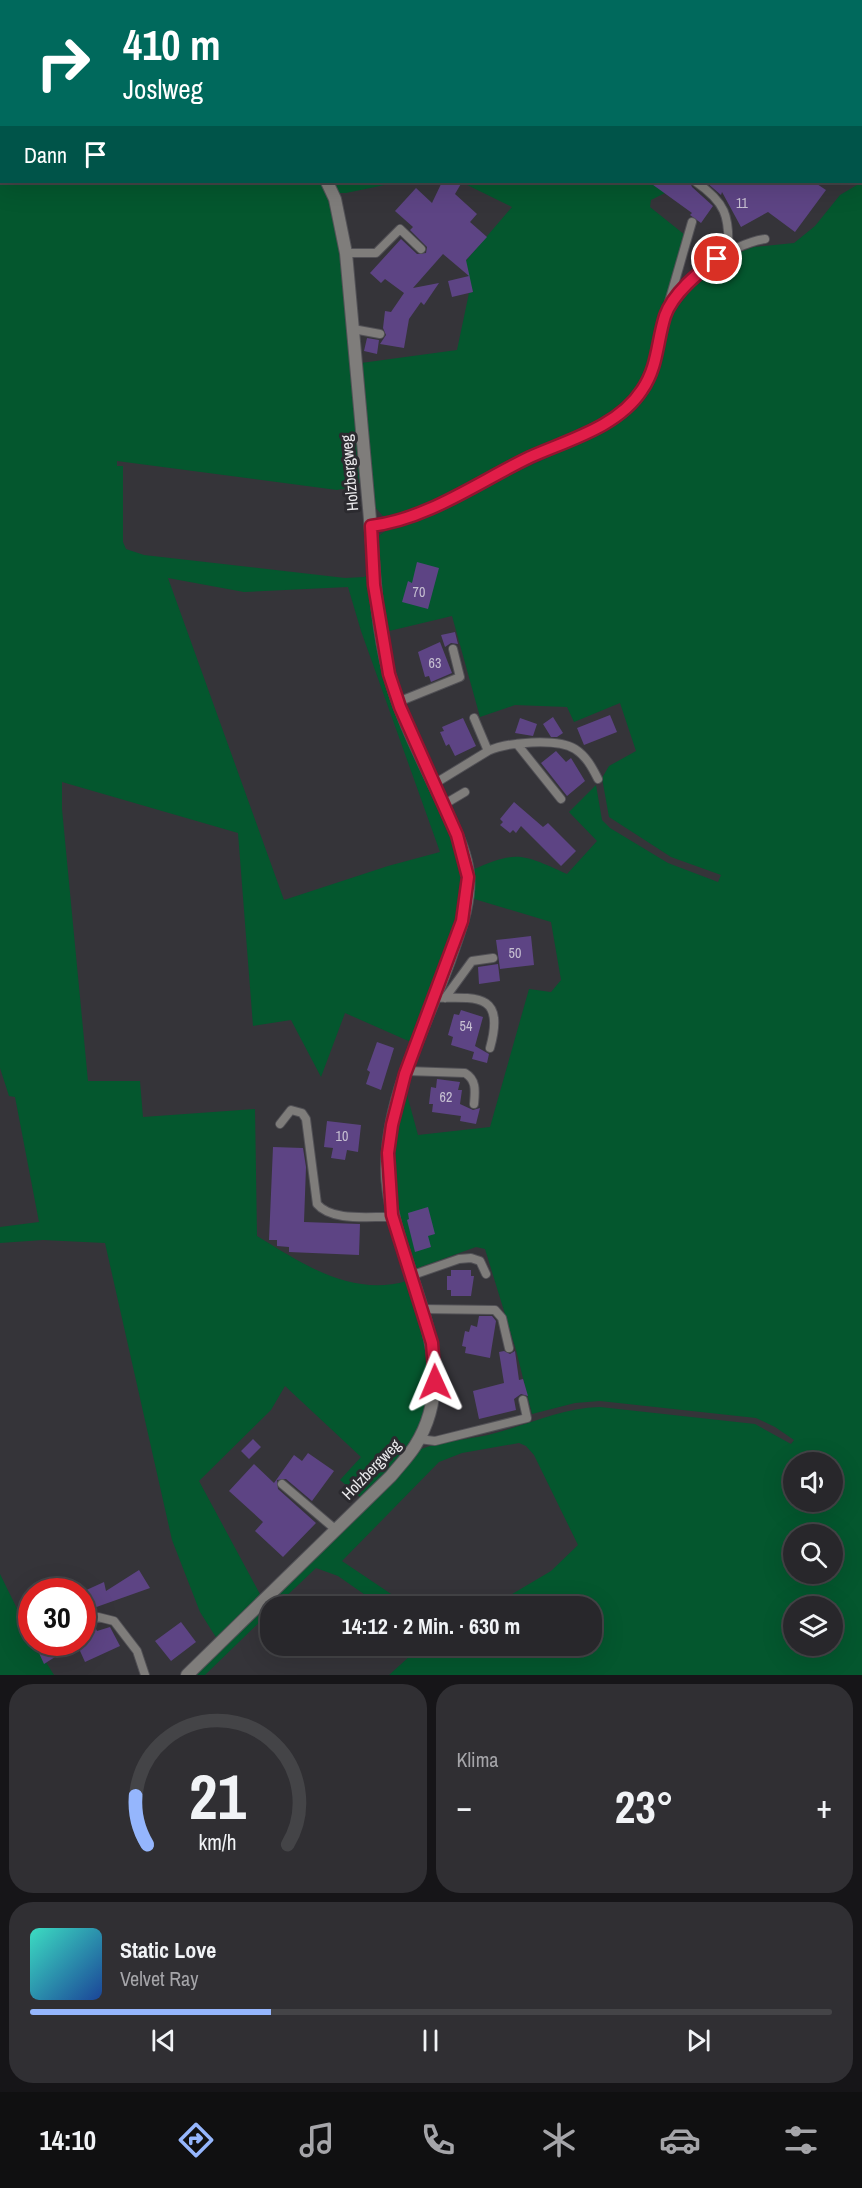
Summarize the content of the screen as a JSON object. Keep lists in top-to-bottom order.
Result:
{
  "streets": {
    "street": ["Holzbergweg"]
  },
  "house_numbers": [
    "11",
    "70",
    "63",
    "50",
    "54",
    "62",
    "10"
  ],
  "page": {
    "turn": ["410 m", "Joslweg"],
    "then": "Dann",
    "limit": "30",
    "trip": "14:12 · 2 Min. · 630 m",
    "tile": "Klima",
    "heat": ["−", "23°", "+"],
    "song": ["Static Love", "Velvet Ray"],
    "tabs": "14:10",
    "gauge": ["21", "km/h"]
  }
}
